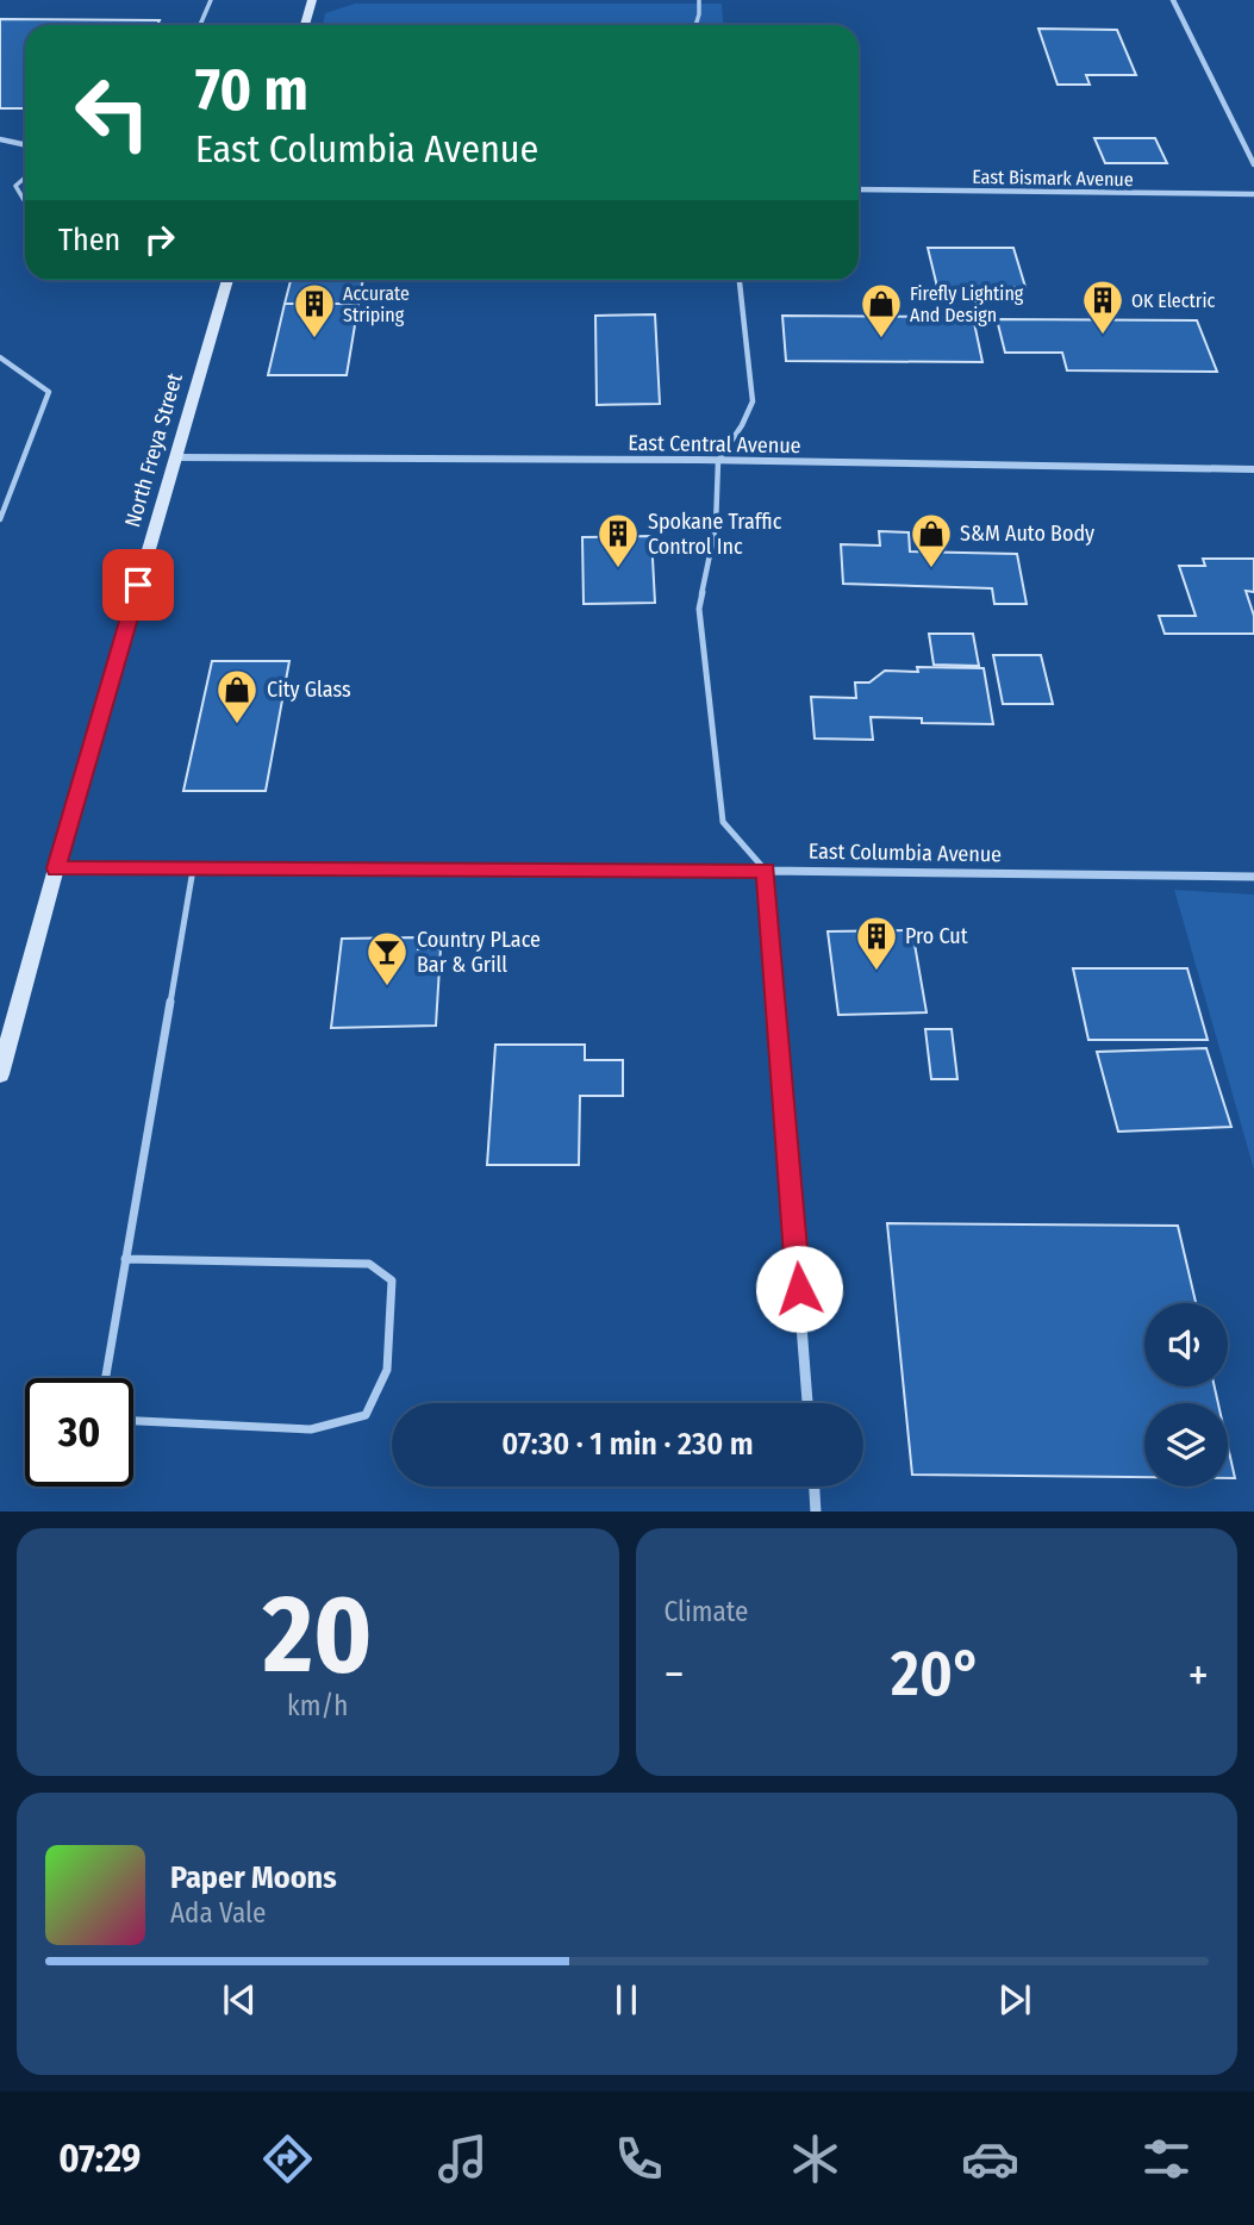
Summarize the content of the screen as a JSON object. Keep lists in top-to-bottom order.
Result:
{
  "streets": {
    "street": [
      "East Bismark Avenue",
      "East Central Avenue",
      "North Freya Street",
      "East Columbia Avenue"
    ]
  },
  "crossings": [
    ["East Central Avenue", "North Freya Street"],
    ["North Freya Street", "East Columbia Avenue"]
  ],
  "places": {
    "building": [
      "OK Electric",
      "Accurate Striping",
      "Spokane Traffic Control Inc",
      "Pro Cut"
    ],
    "shop": ["Firefly Lighting And Design", "S&M Auto Body", "City Glass"],
    "bar": ["Country PLace Bar & Grill"]
  },
  "page": {
    "turn": ["70 m", "East Columbia Avenue"],
    "then": "Then",
    "limit": "30",
    "trip": "07:30 · 1 min · 230 m",
    "tile": [
      ["20", "km/h"],
      "Climate"
    ],
    "heat": ["−", "20°", "+"],
    "song": ["Paper Moons", "Ada Vale"],
    "tabs": "07:29"
  }
}
